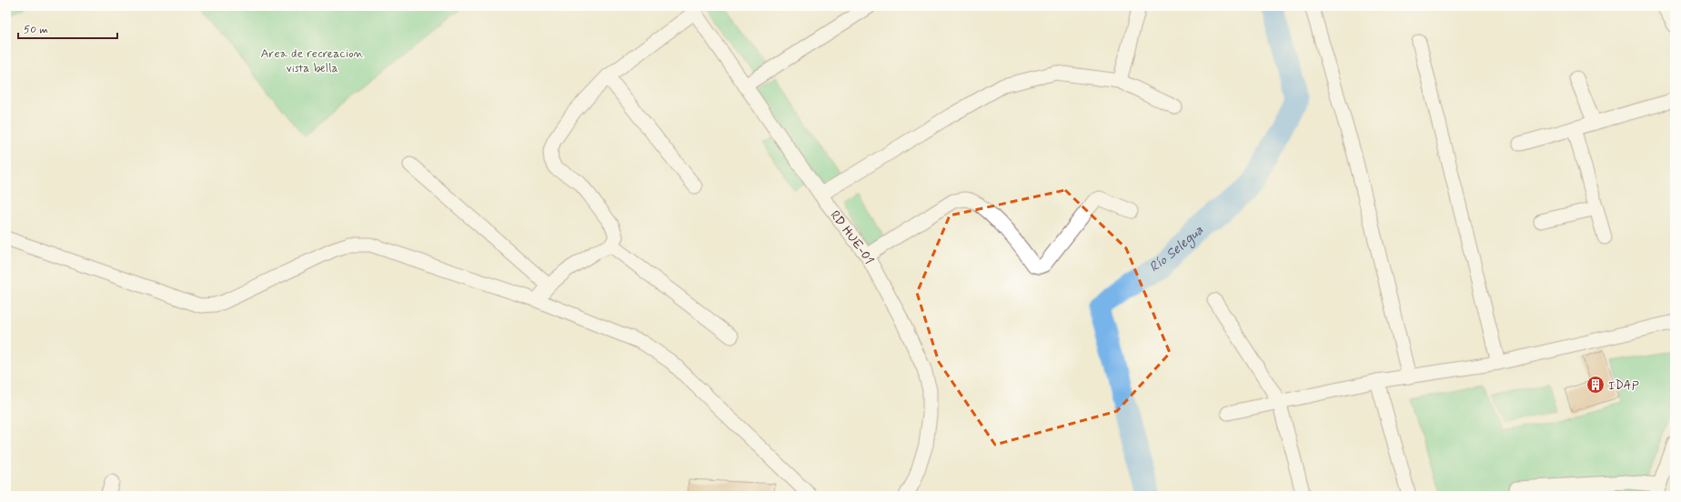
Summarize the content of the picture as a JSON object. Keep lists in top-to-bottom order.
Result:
{
  "streets": {
    "street": ["RD HUE-01"]
  },
  "water": ["Río Selegua"],
  "parks": ["Area de recreacion vista bella"],
  "places": {
    "building": ["IDAP"]
  },
  "scale_bar": "50 m"
}
